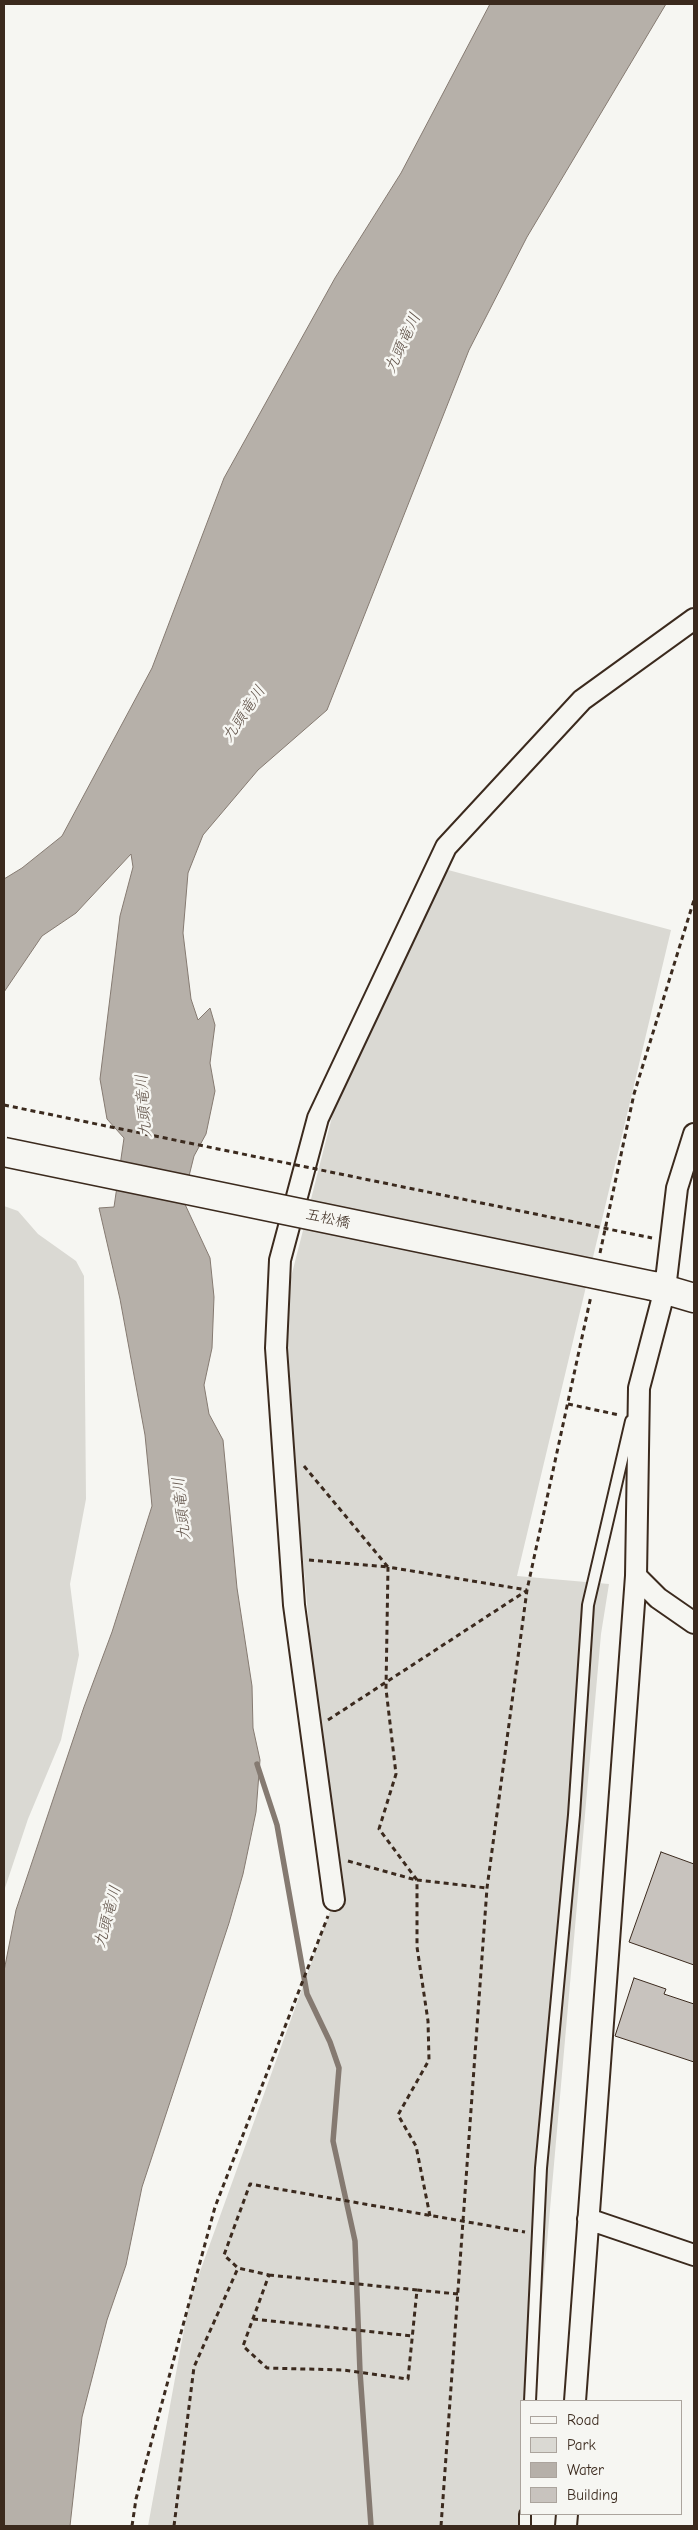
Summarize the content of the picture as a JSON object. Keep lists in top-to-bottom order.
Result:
{
  "streets": {
    "main road": ["五松橋"]
  },
  "water": ["九頭竜川"],
  "legend": [
    "Road",
    "Park",
    "Water",
    "Building"
  ]
}
